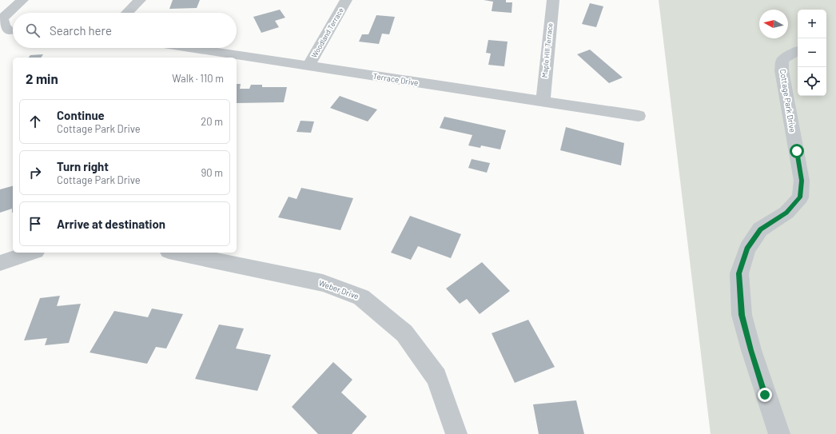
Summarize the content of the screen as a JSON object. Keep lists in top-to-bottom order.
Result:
{
  "streets": {
    "street": [
      "Woodland Terrace",
      "Maple HIll Terrace",
      "Terrace Drive",
      "Cottage Park Drive",
      "Weber Drive"
    ]
  },
  "crossings": [
    ["Woodland Terrace", "Terrace Drive"],
    ["Maple HIll Terrace", "Terrace Drive"]
  ],
  "north": "left",
  "page": {
    "map_buttons": ["+", "−"],
    "search": "Search here",
    "heading": ["2 min", "Walk · 110 m"],
    "list": [
      ["Continue", "Cottage Park Drive", "20 m"],
      ["Turn right", "Cottage Park Drive", "90 m"],
      "Arrive at destination"
    ]
  }
}
